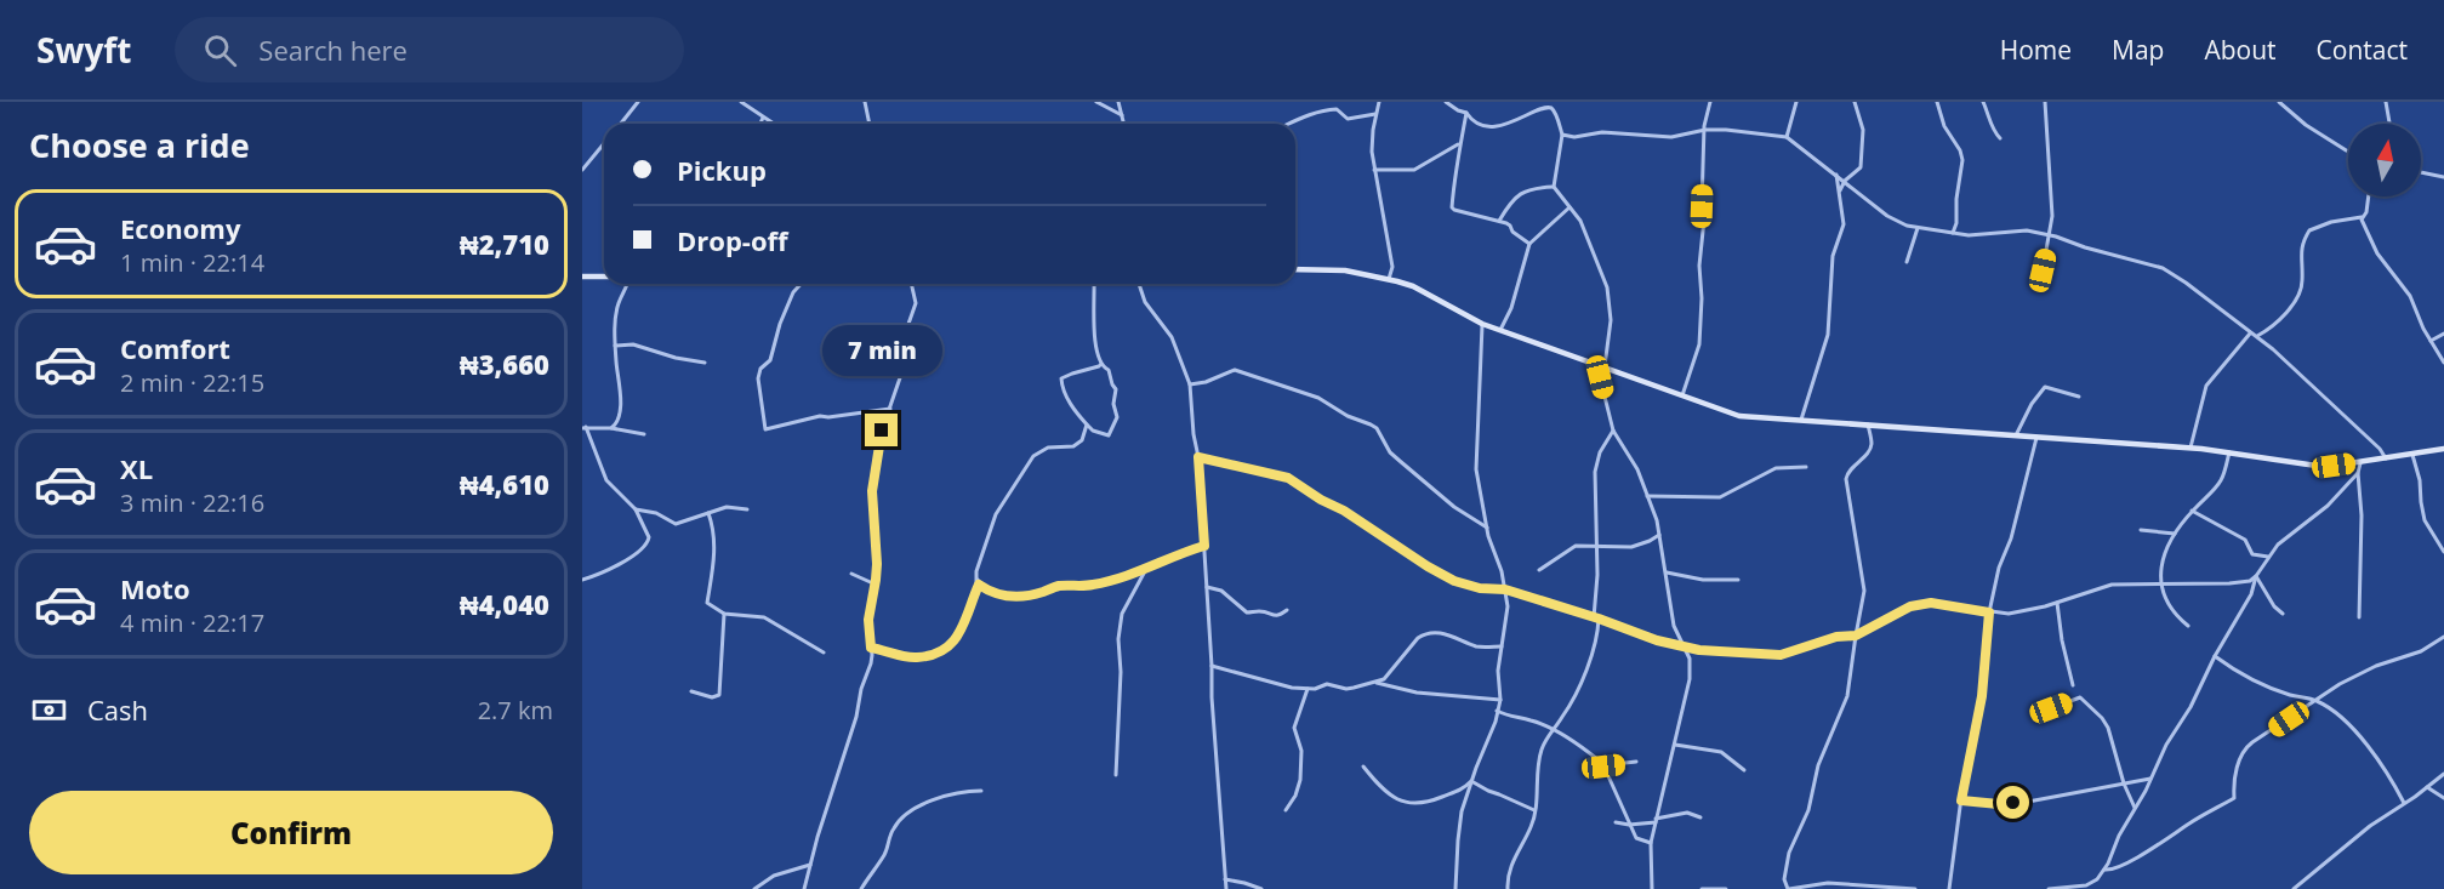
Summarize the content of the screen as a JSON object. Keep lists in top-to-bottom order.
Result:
{
  "north": "top",
  "page": {
    "header": "Swyft",
    "search": "Search here",
    "nav": [
      "Home",
      "Map",
      "About",
      "Contact"
    ],
    "heading": "Choose a ride",
    "banner": ["Pickup", "Drop-off"],
    "list": [
      {
        "name": "Economy",
        "note": "1 min · 22:14",
        "value": "₦2,710"
      },
      {
        "name": "Comfort",
        "note": "2 min · 22:15",
        "value": "₦3,660"
      },
      {
        "name": "XL",
        "note": "3 min · 22:16",
        "value": "₦4,610"
      },
      {
        "name": "Moto",
        "note": "4 min · 22:17",
        "value": "₦4,040"
      }
    ],
    "bubble": "7 min",
    "pay": ["Cash", "2.7 km"],
    "buttons": "Confirm"
  }
}
